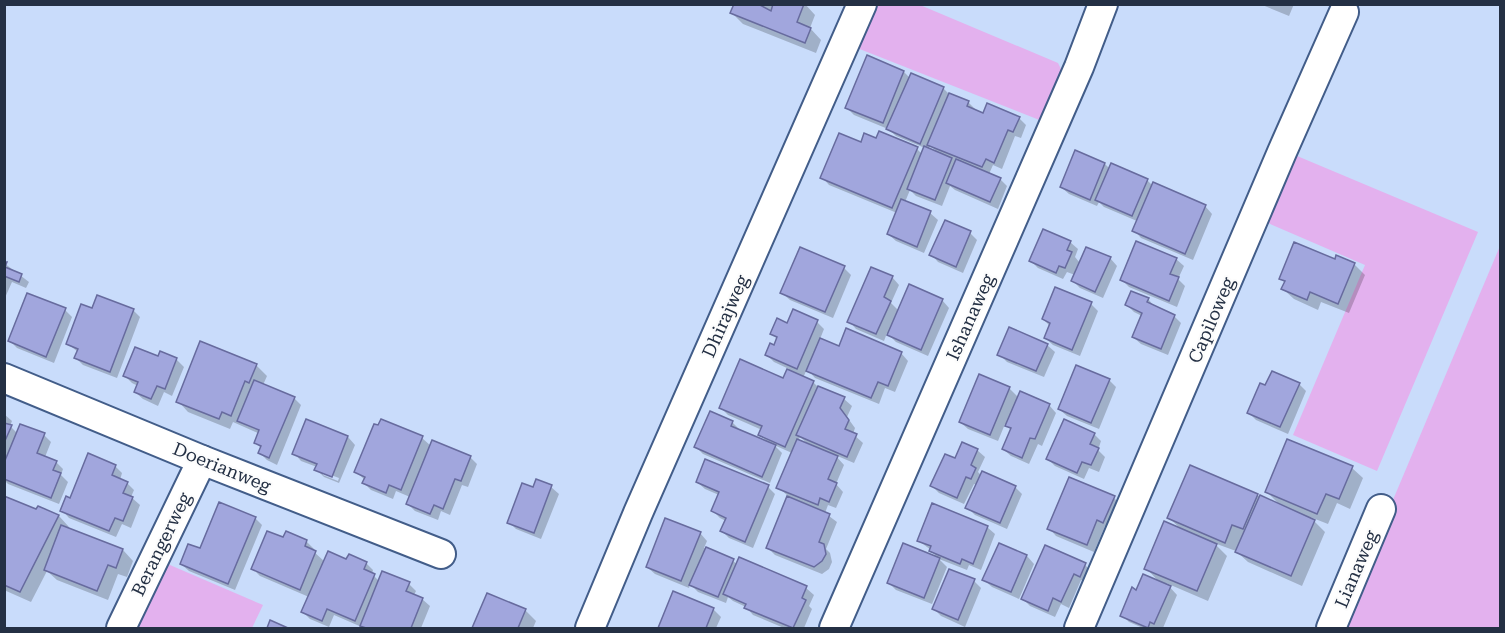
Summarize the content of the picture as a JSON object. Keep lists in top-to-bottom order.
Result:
{
  "streets": {
    "street": [
      "Dhirajweg",
      "Ishanaweg",
      "Capiloweg",
      "Doerianweg",
      "Berangerweg",
      "Lianaweg"
    ]
  },
  "crossings": [
    ["Doerianweg", "Berangerweg"]
  ]
}
